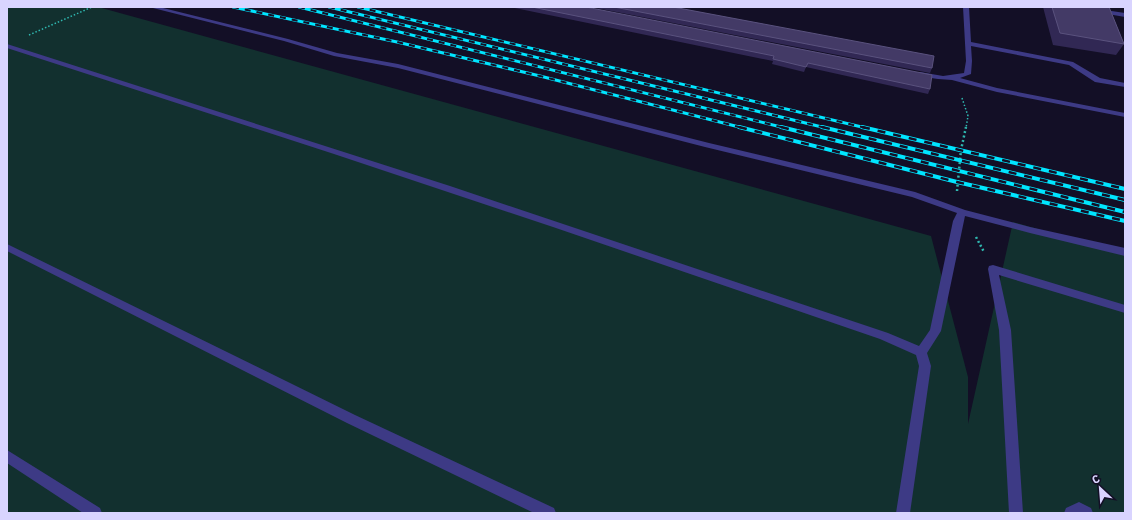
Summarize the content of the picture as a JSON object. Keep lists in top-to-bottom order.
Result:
{
  "north": "top left"
}
